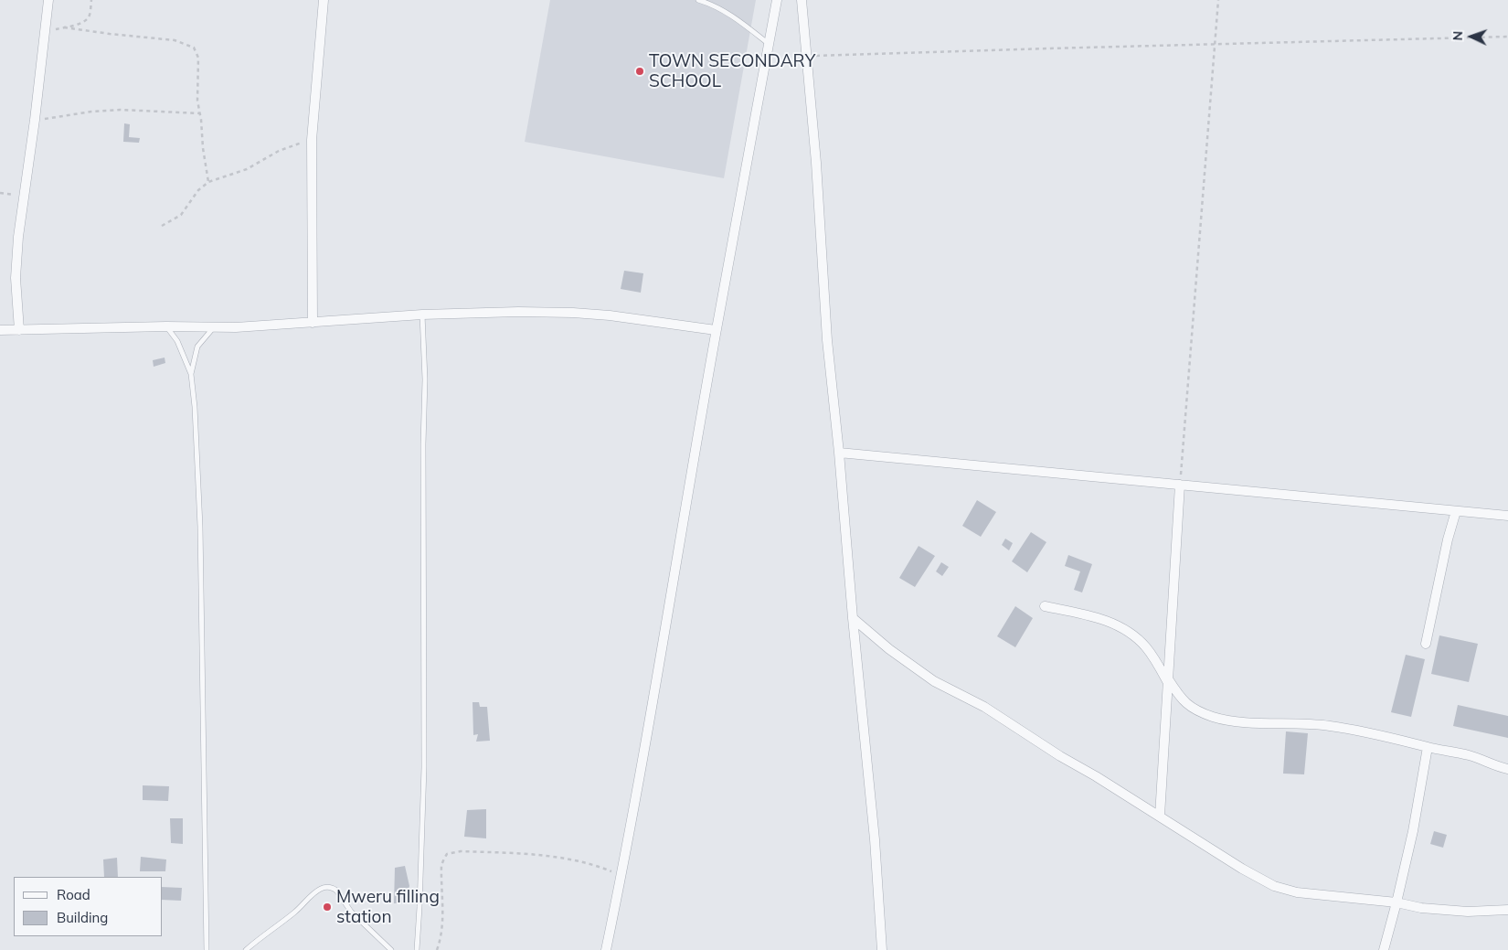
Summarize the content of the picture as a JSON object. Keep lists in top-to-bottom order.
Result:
{
  "places": ["TOWN SECONDARY SCHOOL", "Mweru filling station"],
  "legend": ["Road", "Building"],
  "north": "left"
}
